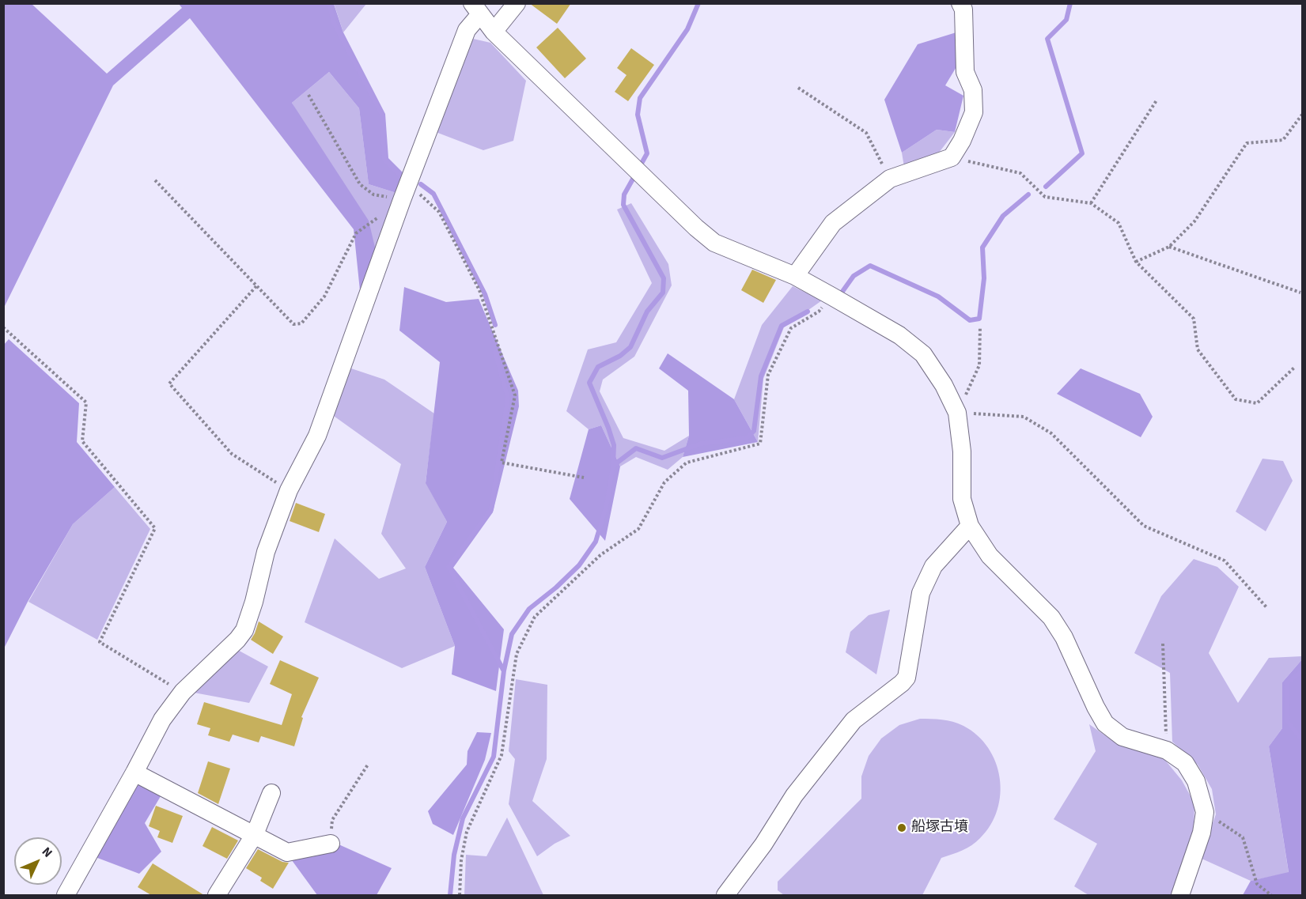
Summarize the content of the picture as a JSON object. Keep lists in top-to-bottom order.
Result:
{
  "places": ["船塚古墳"],
  "north": "top right"
}
